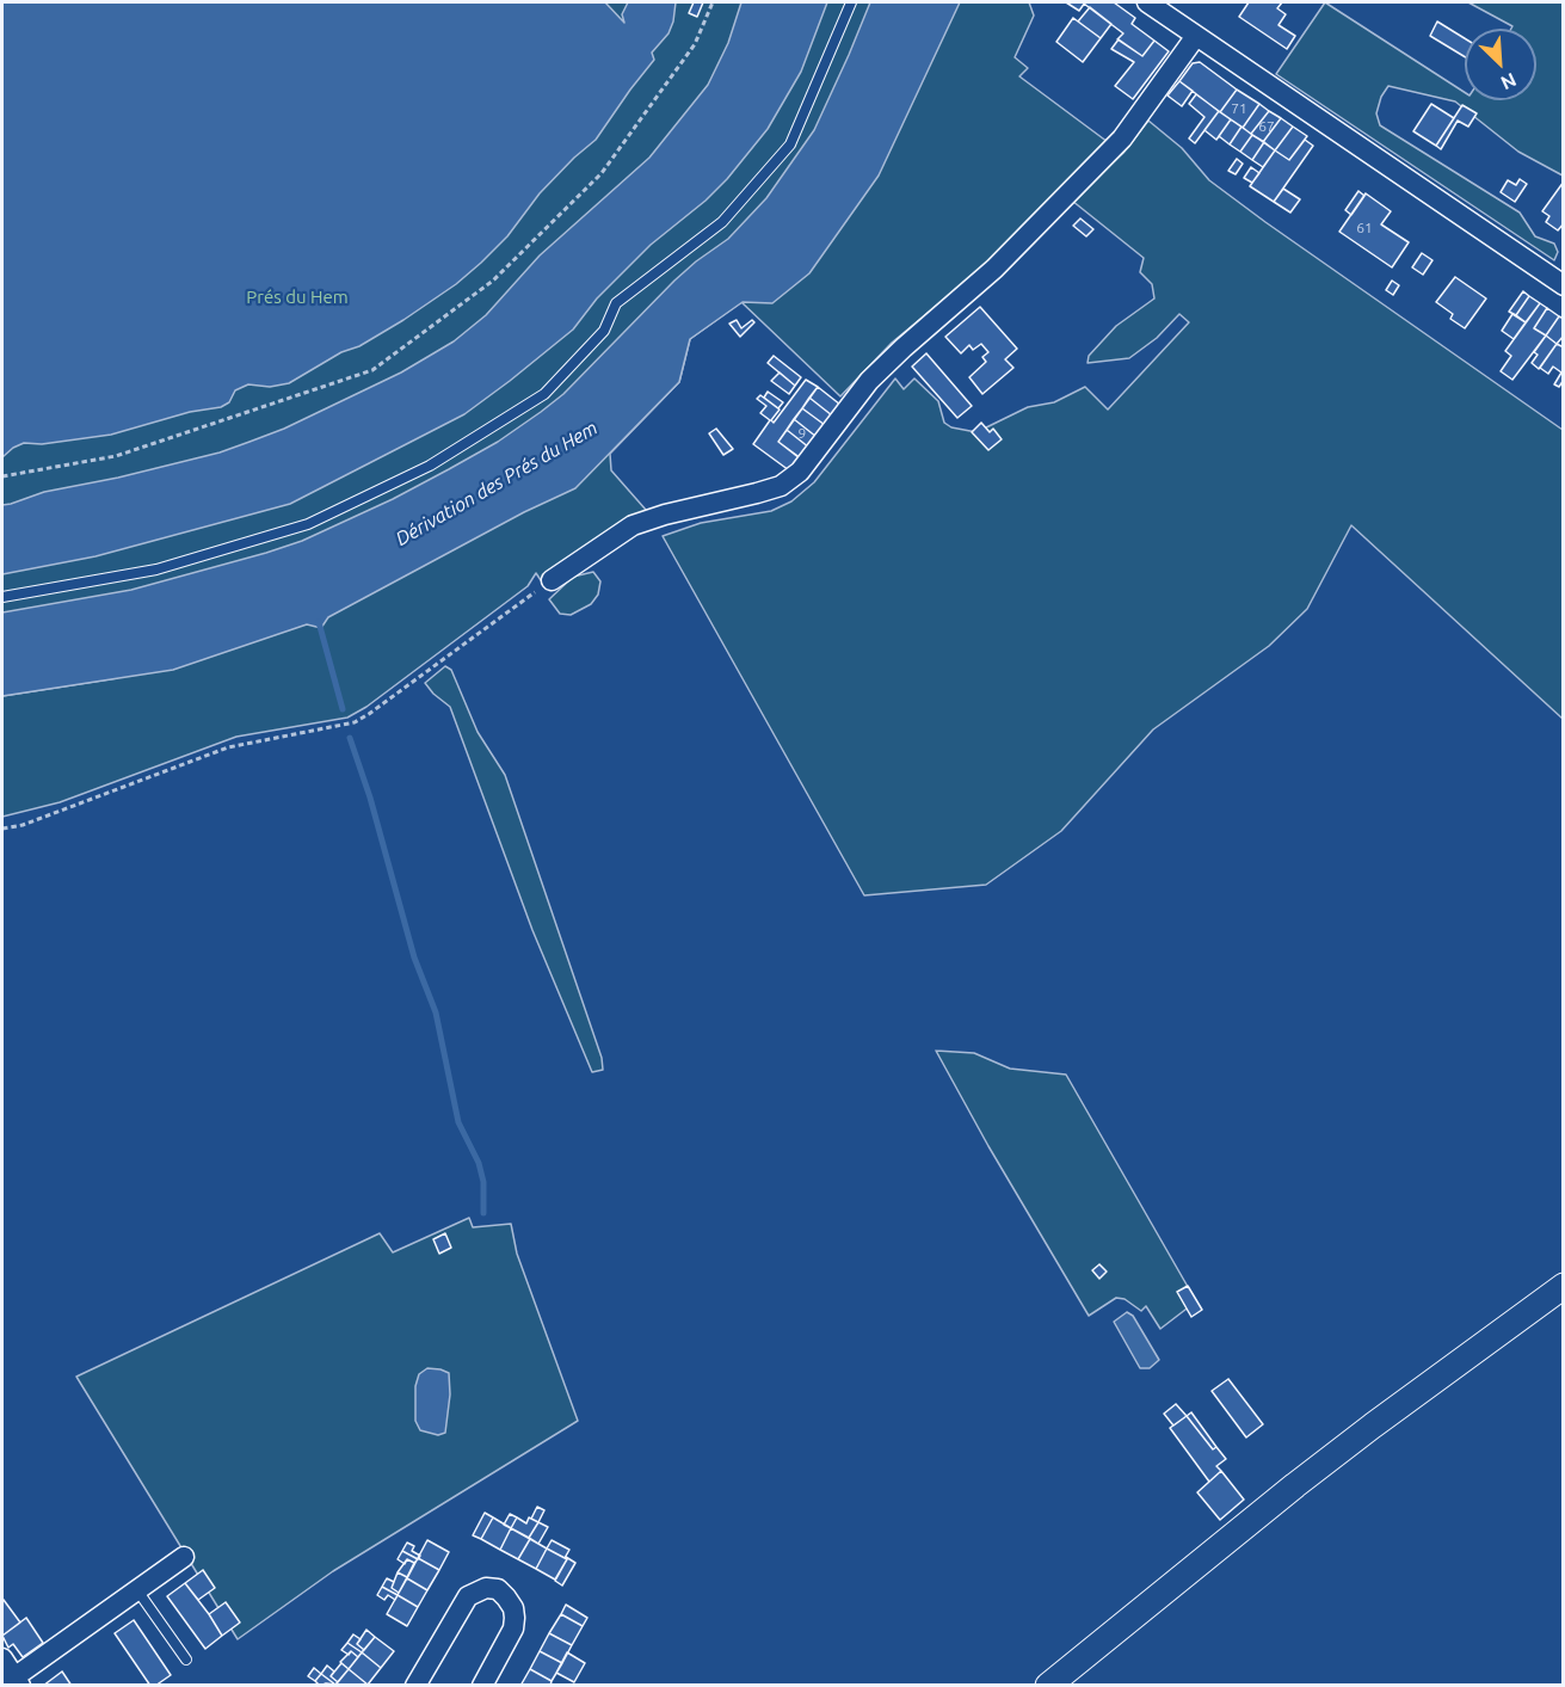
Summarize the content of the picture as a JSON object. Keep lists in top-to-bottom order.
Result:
{
  "water": ["Dérivation des Prés du Hem"],
  "parks": ["Prés du Hem"],
  "house_numbers": [
    "71",
    "67",
    "61",
    "9"
  ],
  "north": "bottom right"
}
